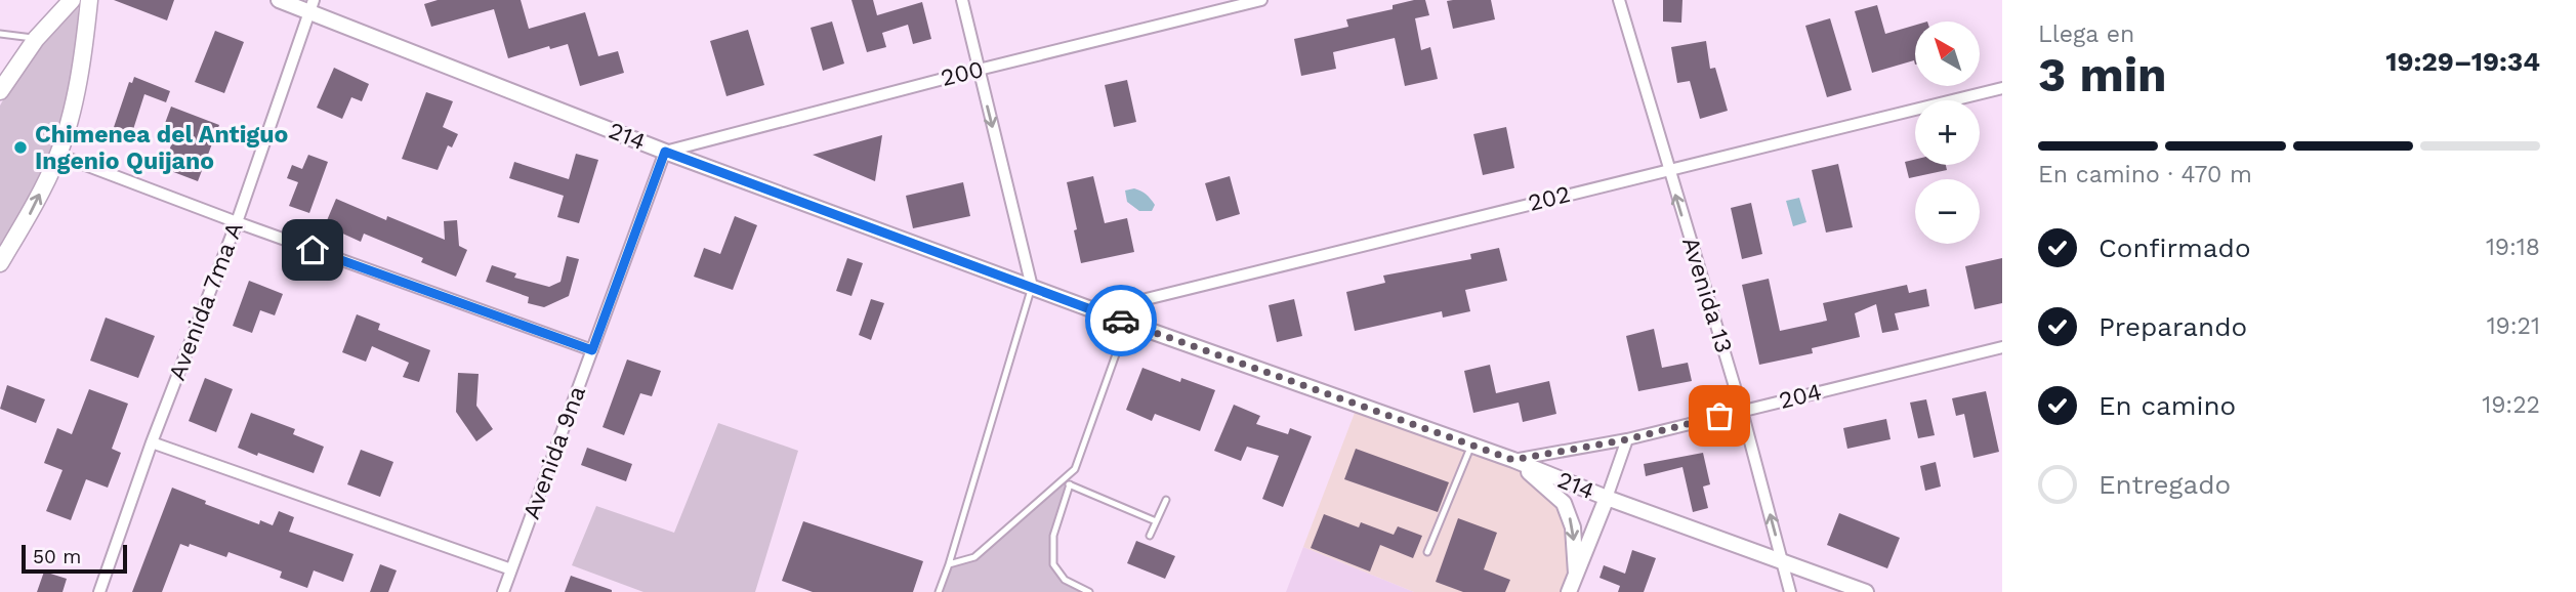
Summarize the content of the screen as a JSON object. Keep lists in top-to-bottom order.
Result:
{
  "streets": {
    "street": [
      "200",
      "214",
      "202",
      "Avenida 13",
      "Avenida 7ma A",
      "204",
      "Avenida 9na"
    ]
  },
  "crossings": [
    ["200", "214"],
    ["200", "Avenida 9na"],
    ["214", "202"],
    ["214", "Avenida 13"],
    ["214", "Avenida 7ma A"],
    ["214", "204"],
    ["214", "Avenida 9na"],
    ["202", "Avenida 13"],
    ["Avenida 13", "204"]
  ],
  "one_way": ["Avenida 13"],
  "places": ["Chimenea del Antiguo Ingenio Quijano"],
  "scale_bar": "50 m",
  "north": "top left",
  "page": {
    "heading": ["3 min", "Llega en", "19:29–19:34"],
    "map_buttons": ["+", "−"],
    "bar": "En camino · 470 m",
    "list": [
      ["Confirmado", "19:18"],
      ["Preparando", "19:21"],
      ["En camino", "19:22"],
      "Entregado"
    ],
    "scale": "50 m"
  }
}
